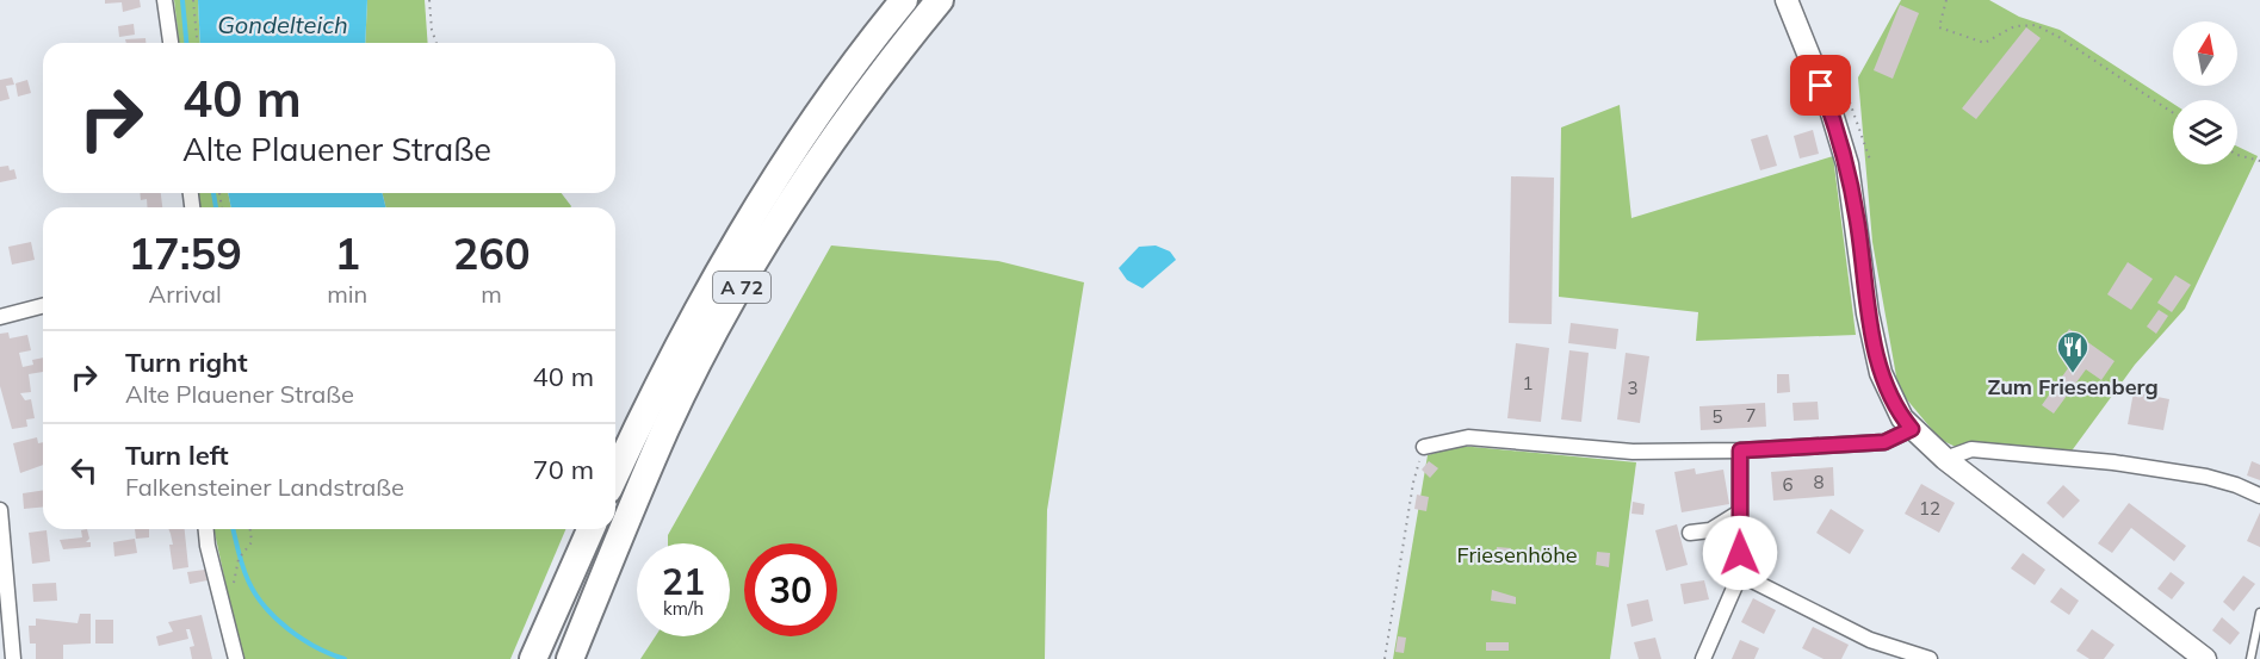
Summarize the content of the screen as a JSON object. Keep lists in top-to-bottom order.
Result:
{
  "streets": {
    "highway": ["A 72"]
  },
  "water": ["Gondelteich"],
  "parks": ["Friesenhöhe"],
  "places": {
    "restaurant": ["Zum Friesenberg"]
  },
  "house_numbers": [
    "1",
    "3",
    "7",
    "5",
    "8",
    "6",
    "12"
  ],
  "north": "top",
  "page": {
    "turn": ["40 m", "Alte Plauener Straße"],
    "eta": [
      "17:59",
      "Arrival",
      "1",
      "min",
      "260",
      "m"
    ],
    "list": [
      {
        "name": "Turn right",
        "note": "Alte Plauener Straße",
        "value": "40 m"
      },
      {
        "name": "Turn left",
        "note": "Falkensteiner Landstraße",
        "value": "70 m"
      }
    ],
    "speed": "21 km/h",
    "limit": "30"
  }
}
